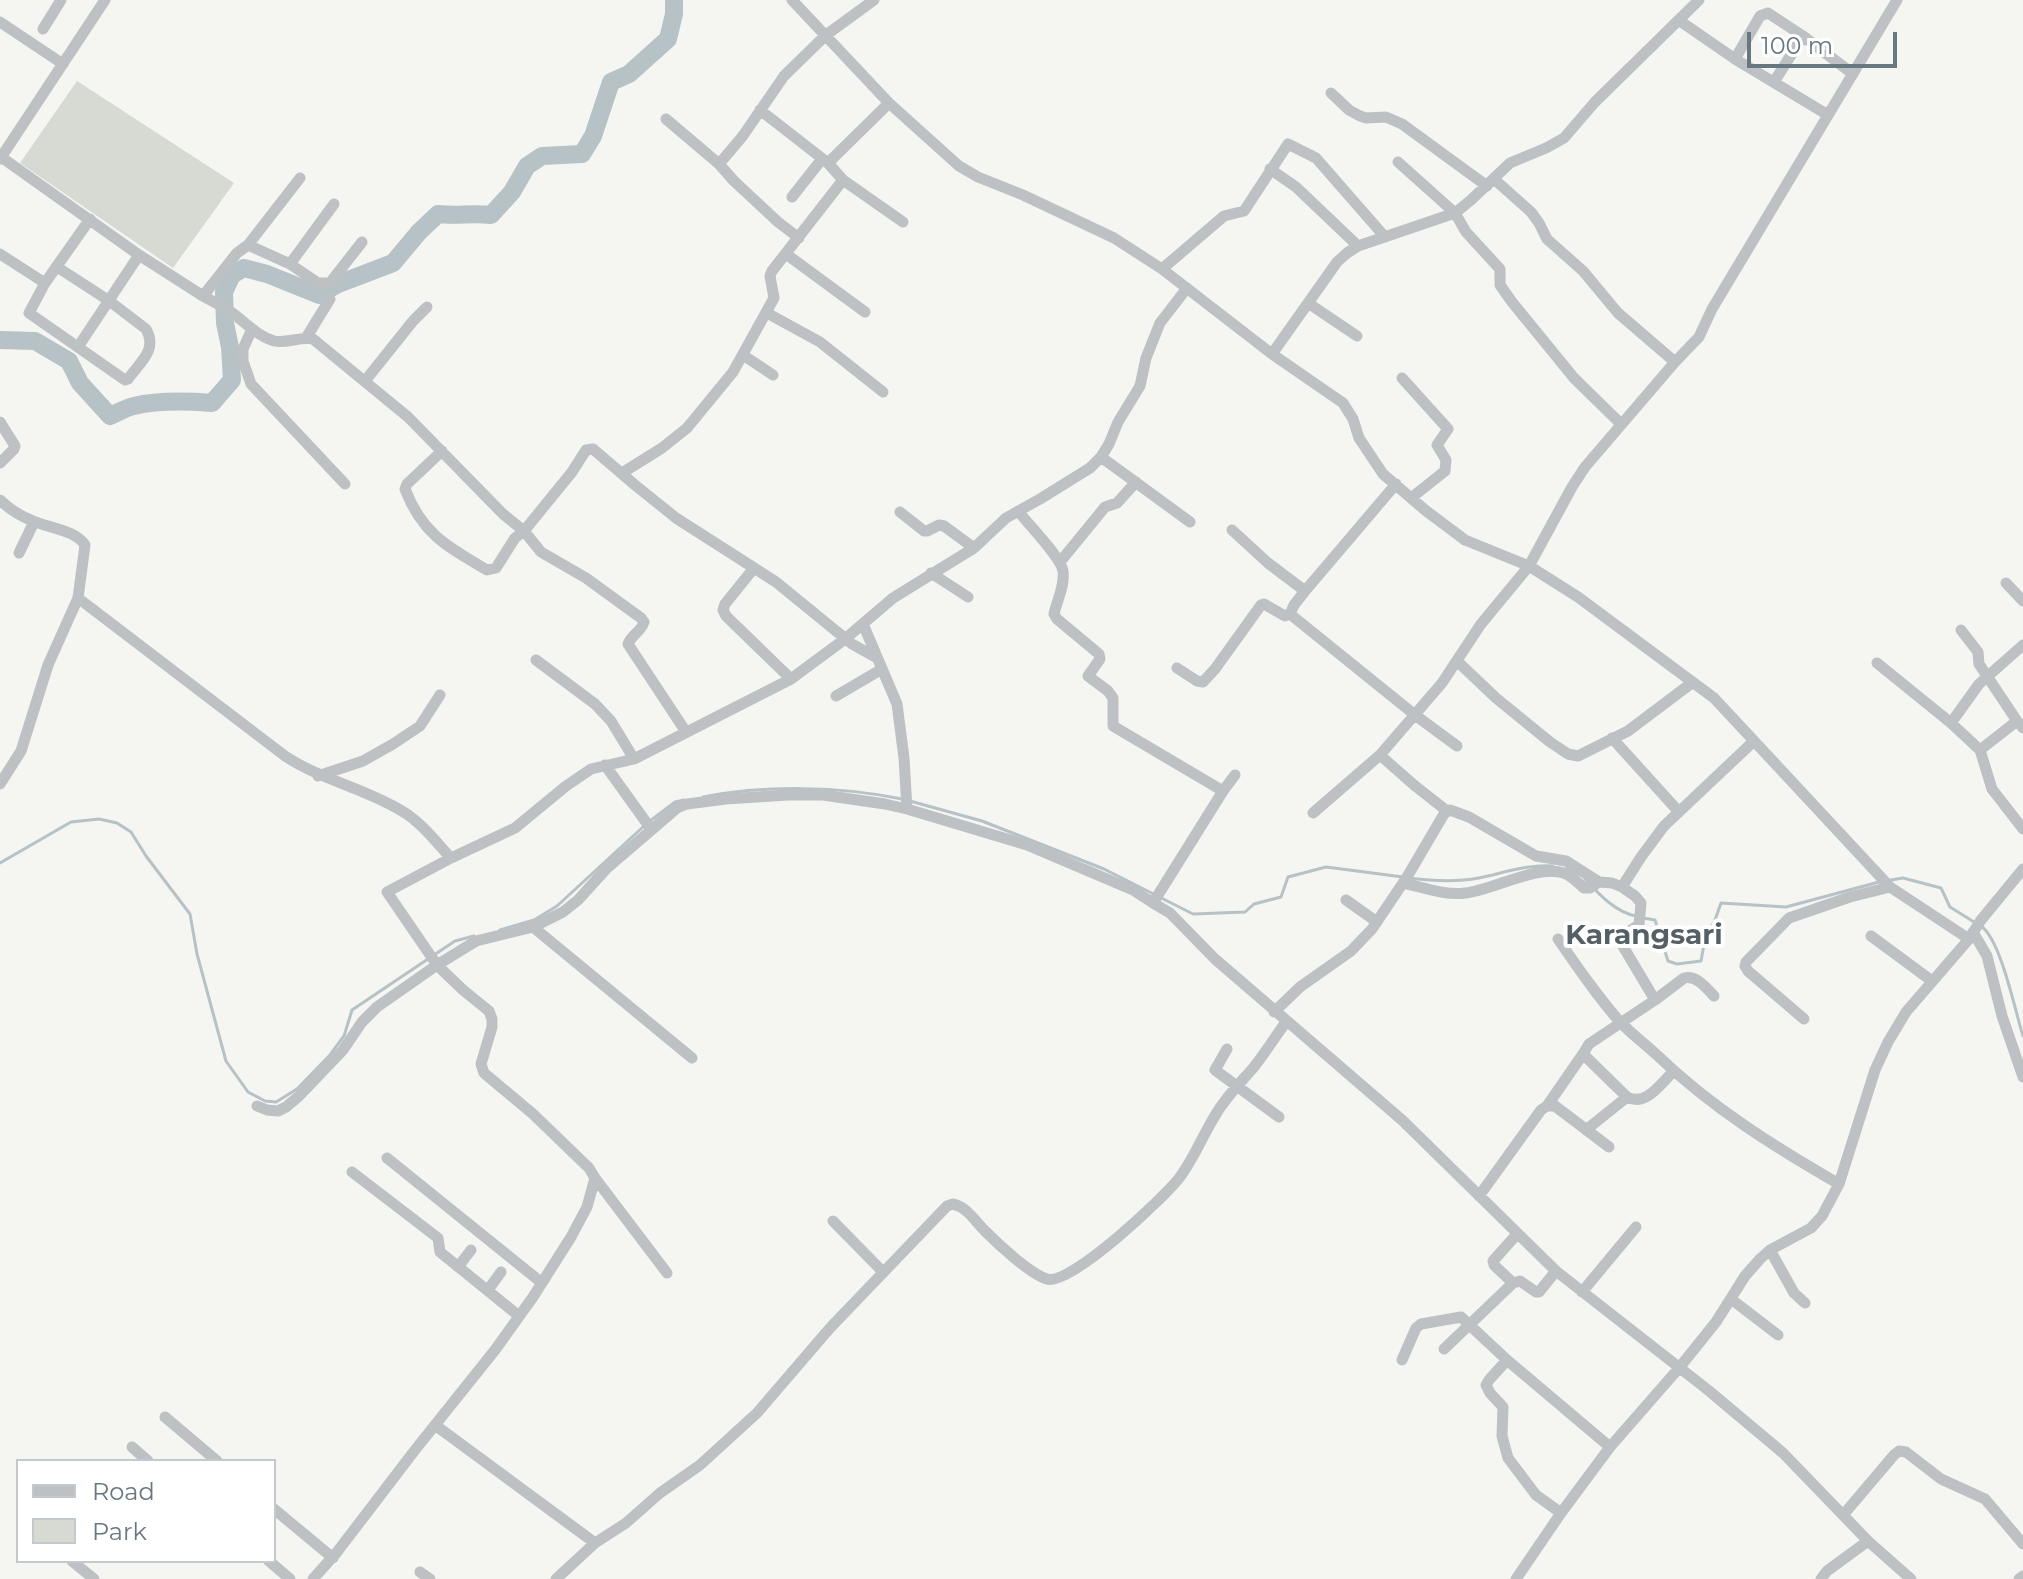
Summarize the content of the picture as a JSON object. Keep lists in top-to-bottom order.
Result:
{
  "districts": ["Karangsari"],
  "legend": ["Road", "Park"],
  "scale_bar": "100 m"
}
